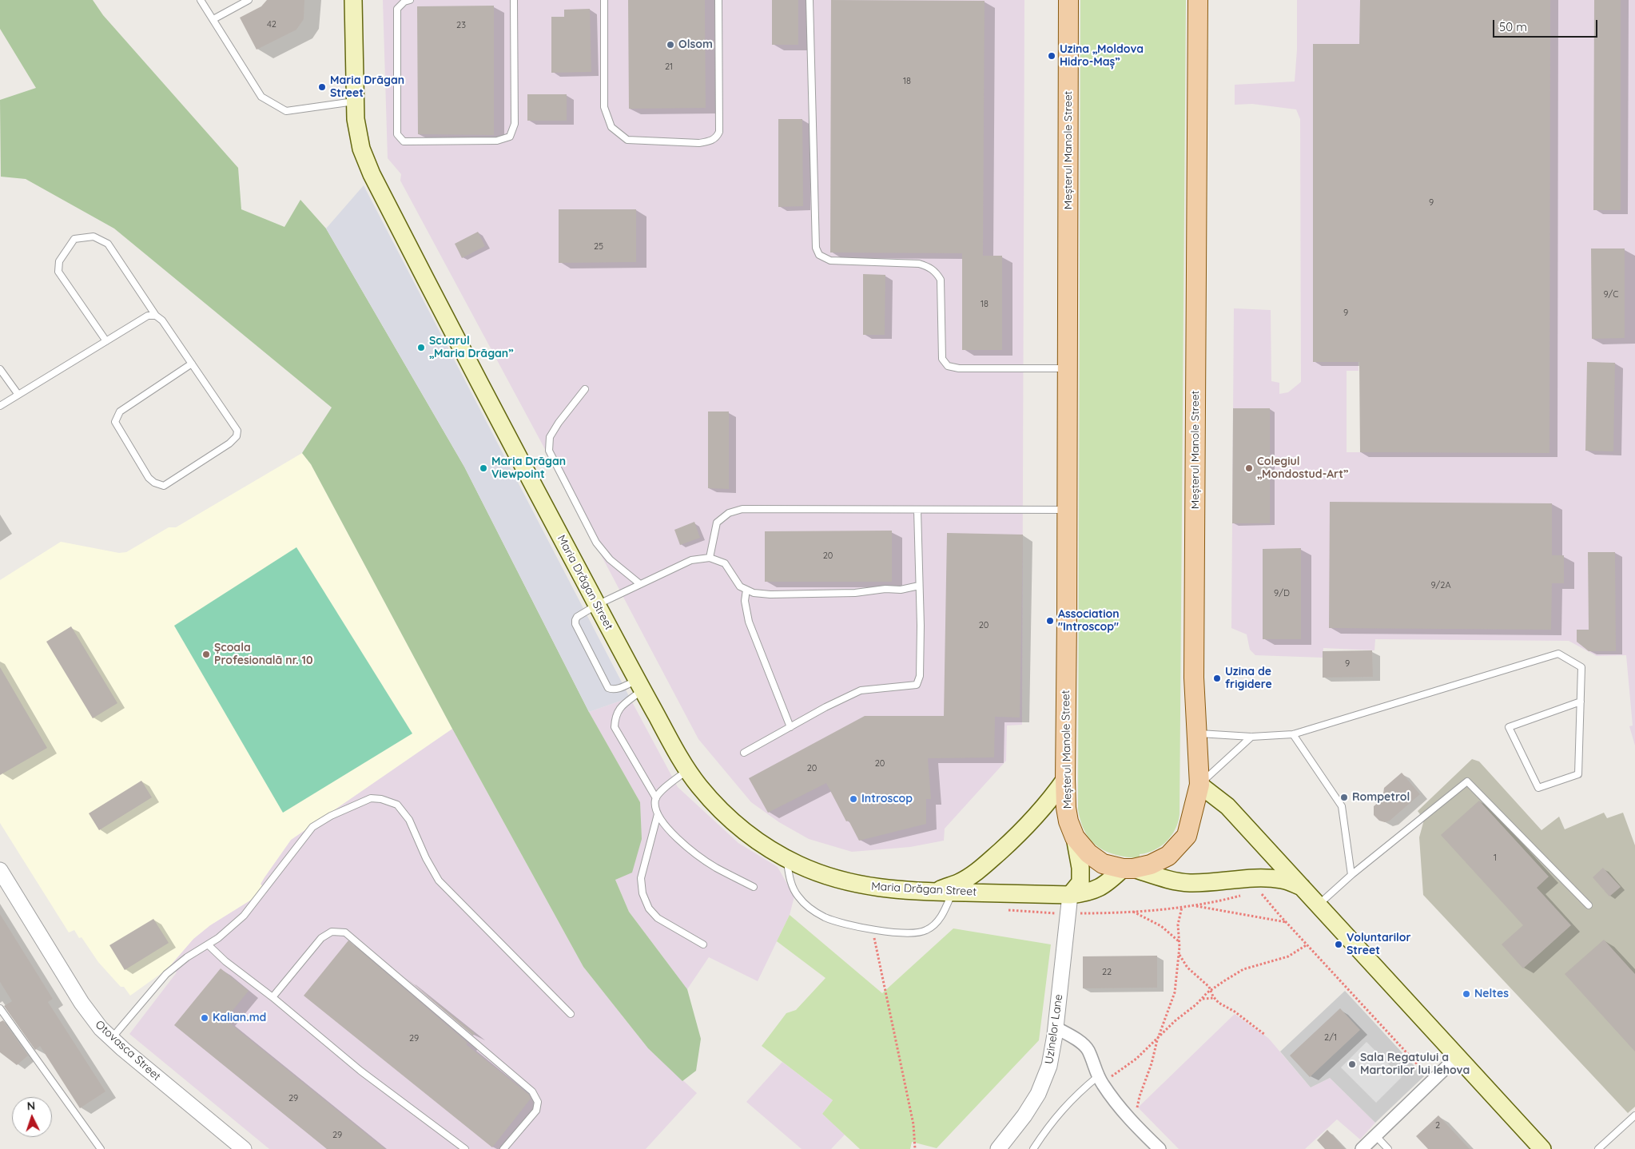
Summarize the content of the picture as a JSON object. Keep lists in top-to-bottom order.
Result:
{
  "streets": {
    "main road": ["Meșterul Manole Street", "Maria Drăgan Street"],
    "street": ["Uzinelor Lane", "Otovasca Street"]
  },
  "crossings": [
    ["Meșterul Manole Street", "Maria Drăgan Street"],
    ["Maria Drăgan Street", "Uzinelor Lane"]
  ],
  "places": [
    "Olsom",
    "Uzina „Moldova Hidro-Maș”",
    "Maria Drăgan Street",
    "Scuarul „Maria Drăgan”",
    "Maria Drăgan Viewpoint",
    "Colegiul „Mondostud-Art”",
    "Association \"Introscop\"",
    "Școala Profesională nr. 10",
    "Uzina de frigidere",
    "Rompetrol",
    "Introscop",
    "Voluntarilor Street",
    "Neltes",
    "Kalian.md",
    "Sala Regatului a Martorilor lui Iehova"
  ],
  "house_numbers": [
    "42",
    "23",
    "21",
    "18",
    "9",
    "25",
    "9/C",
    "18",
    "9",
    "20",
    "9/2A",
    "9/D",
    "20",
    "9",
    "20",
    "20",
    "1",
    "22",
    "2/1",
    "29",
    "29",
    "2",
    "29"
  ],
  "scale_bar": "50 m",
  "north": "top"
}
